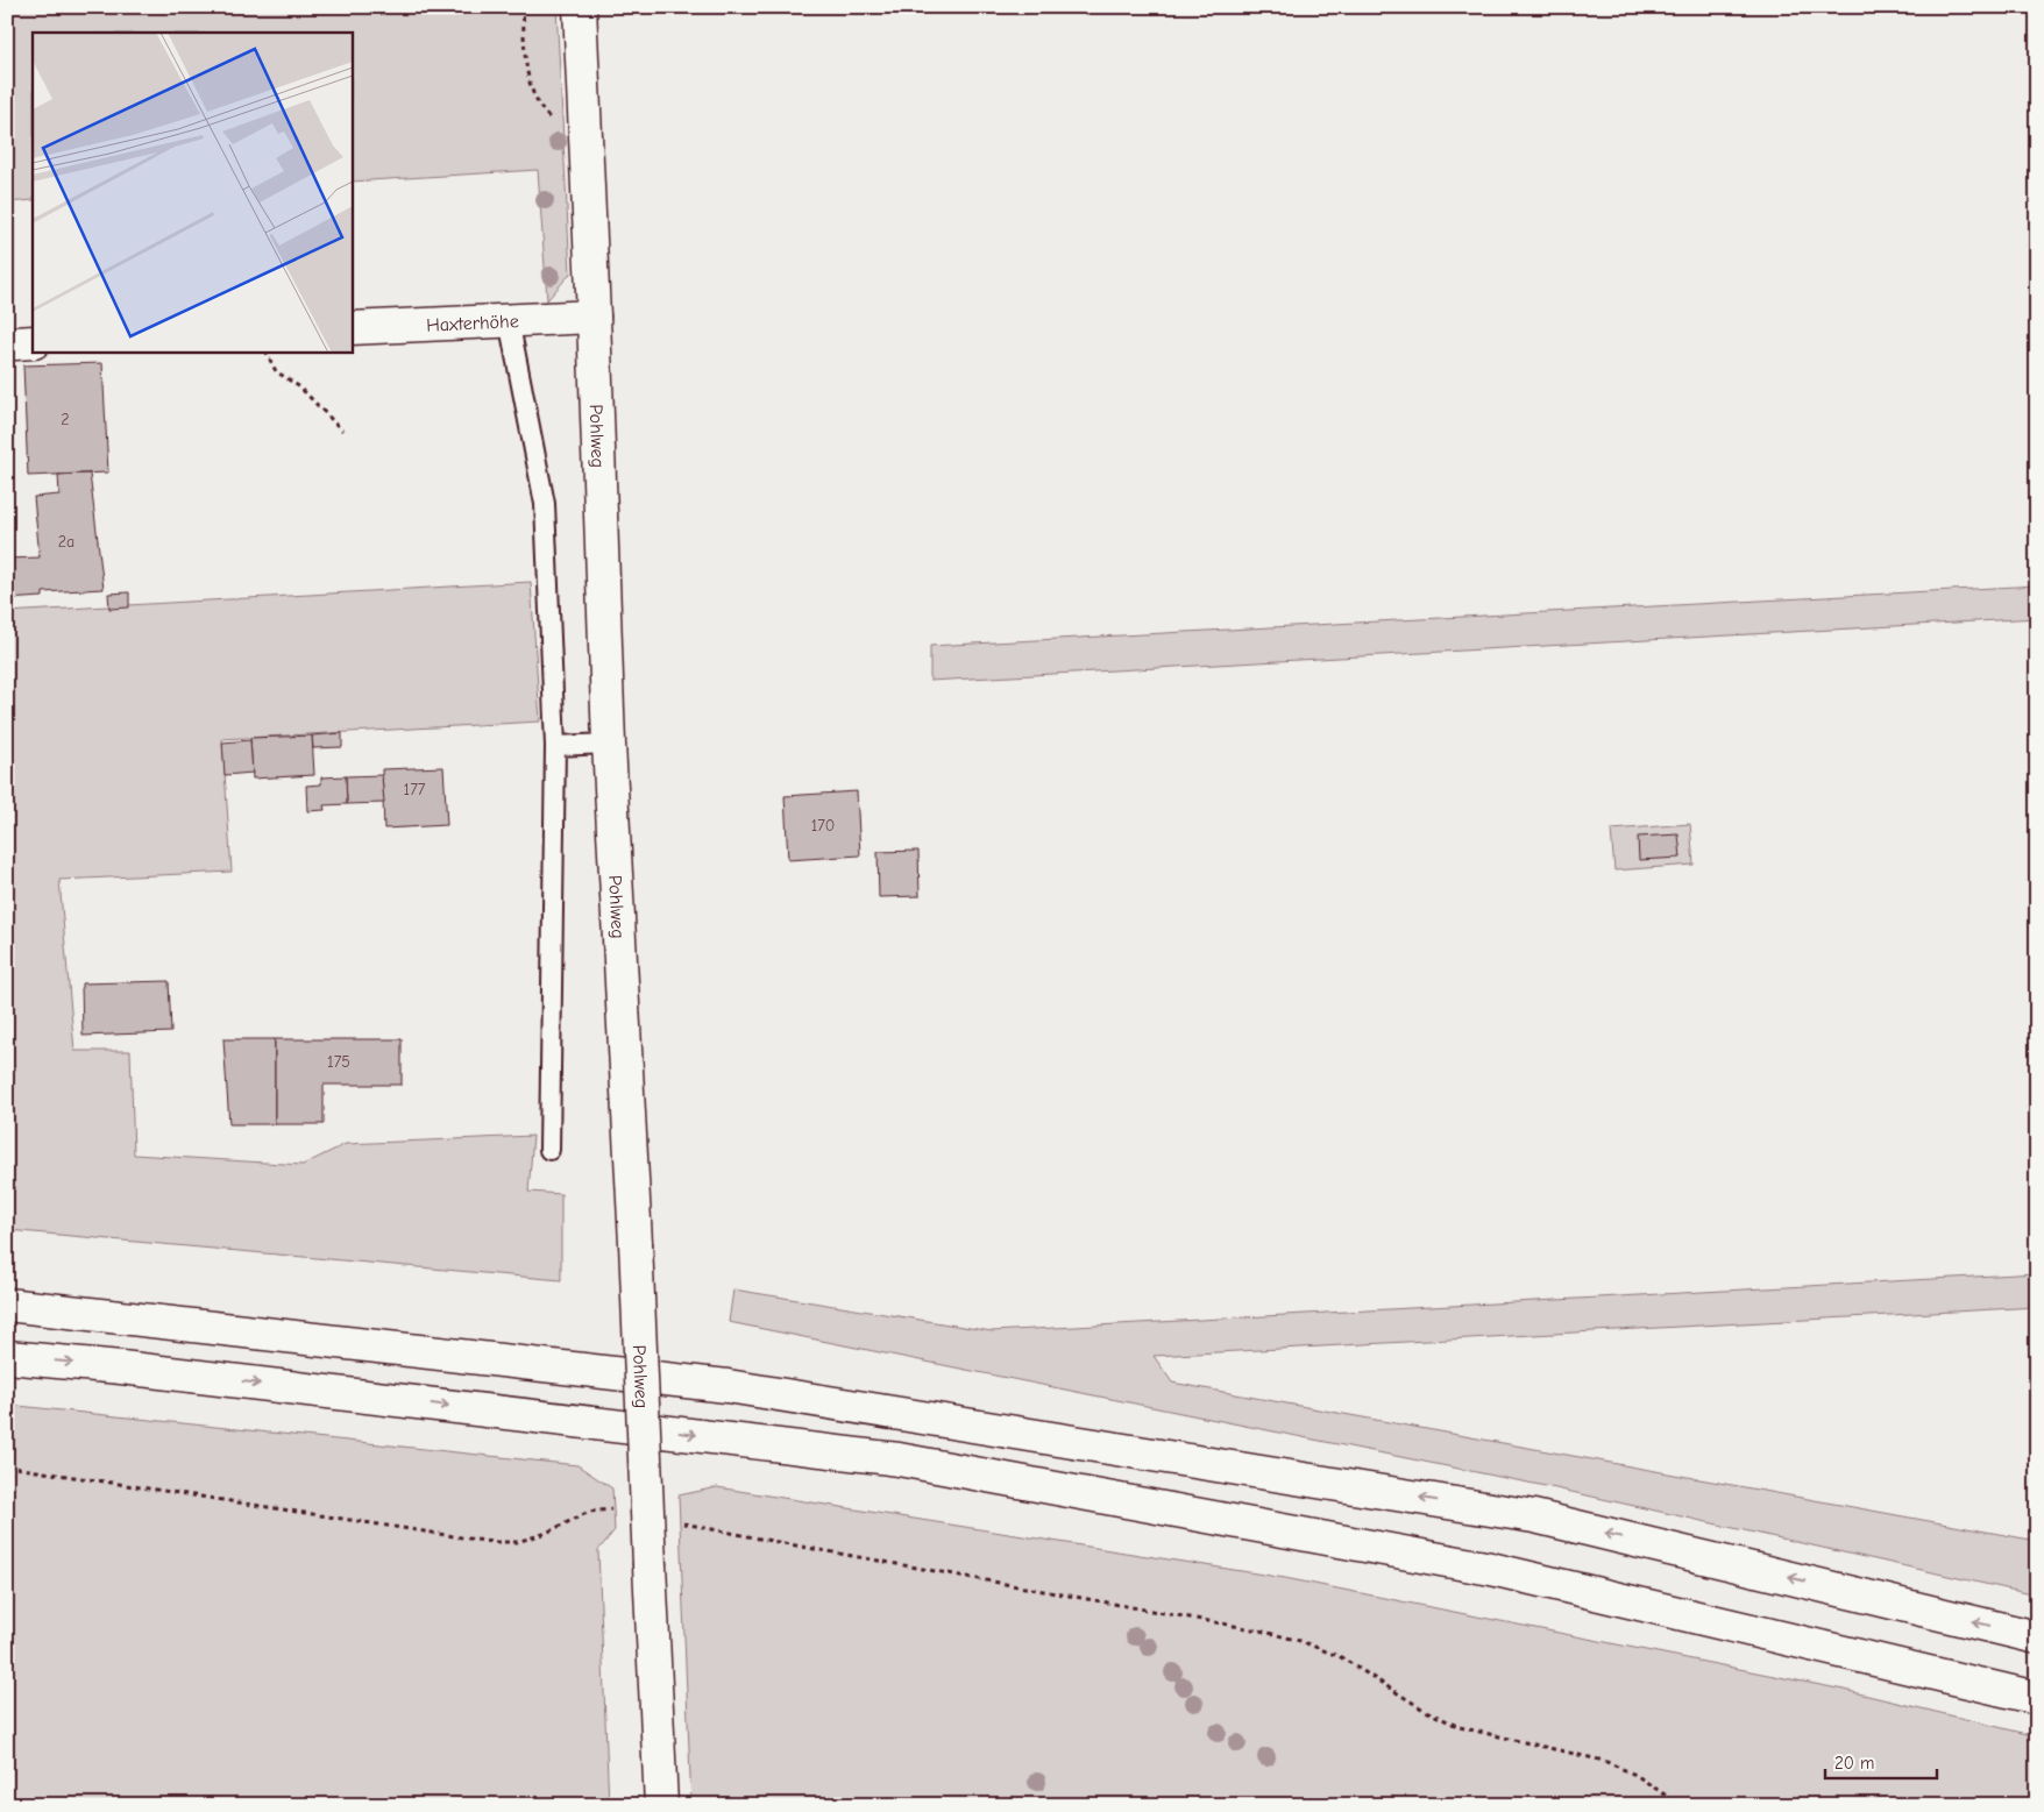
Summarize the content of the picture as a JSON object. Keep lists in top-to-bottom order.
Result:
{
  "streets": {
    "main road": ["Haxterhöhe", "Pohlweg"]
  },
  "crossings": [
    ["Haxterhöhe", "Pohlweg"]
  ],
  "house_numbers": [
    "2",
    "2a",
    "177",
    "170",
    "175"
  ],
  "scale_bar": "20 m"
}
